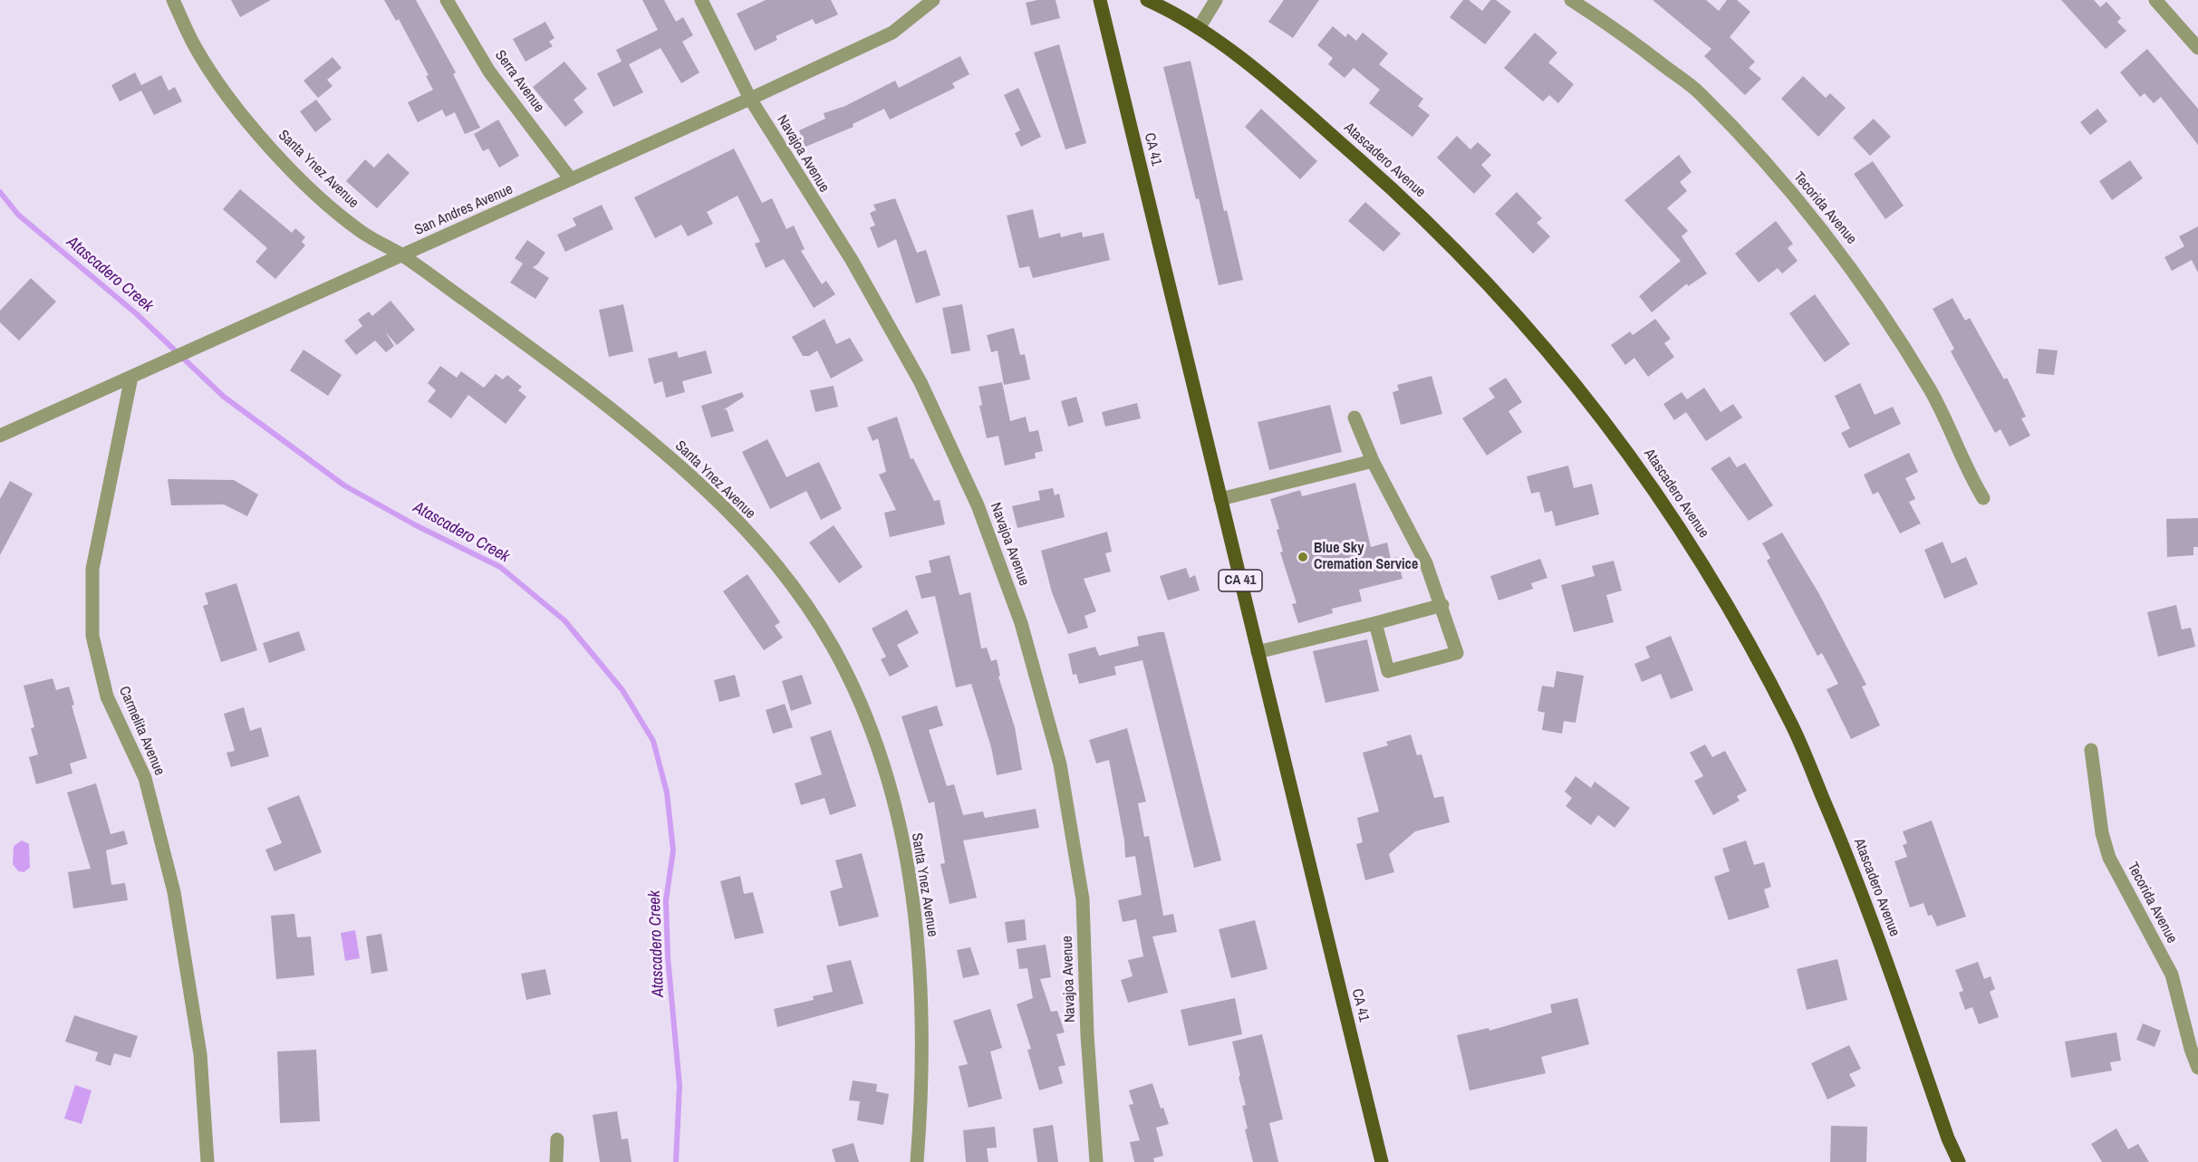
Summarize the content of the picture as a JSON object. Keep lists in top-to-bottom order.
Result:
{
  "streets": {
    "main road": ["CA 41", "Atascadero Avenue"],
    "street": [
      "Serra Avenue",
      "Navajoa Avenue",
      "Santa Ynez Avenue",
      "Tecorida Avenue",
      "San Andres Avenue",
      "Carmelita Avenue"
    ]
  },
  "crossings": [
    ["Serra Avenue", "San Andres Avenue"],
    ["Navajoa Avenue", "San Andres Avenue"],
    ["Santa Ynez Avenue", "San Andres Avenue"],
    ["San Andres Avenue", "Carmelita Avenue"]
  ],
  "water": ["Atascadero Creek"],
  "places": ["Blue Sky Cremation Service"]
}
